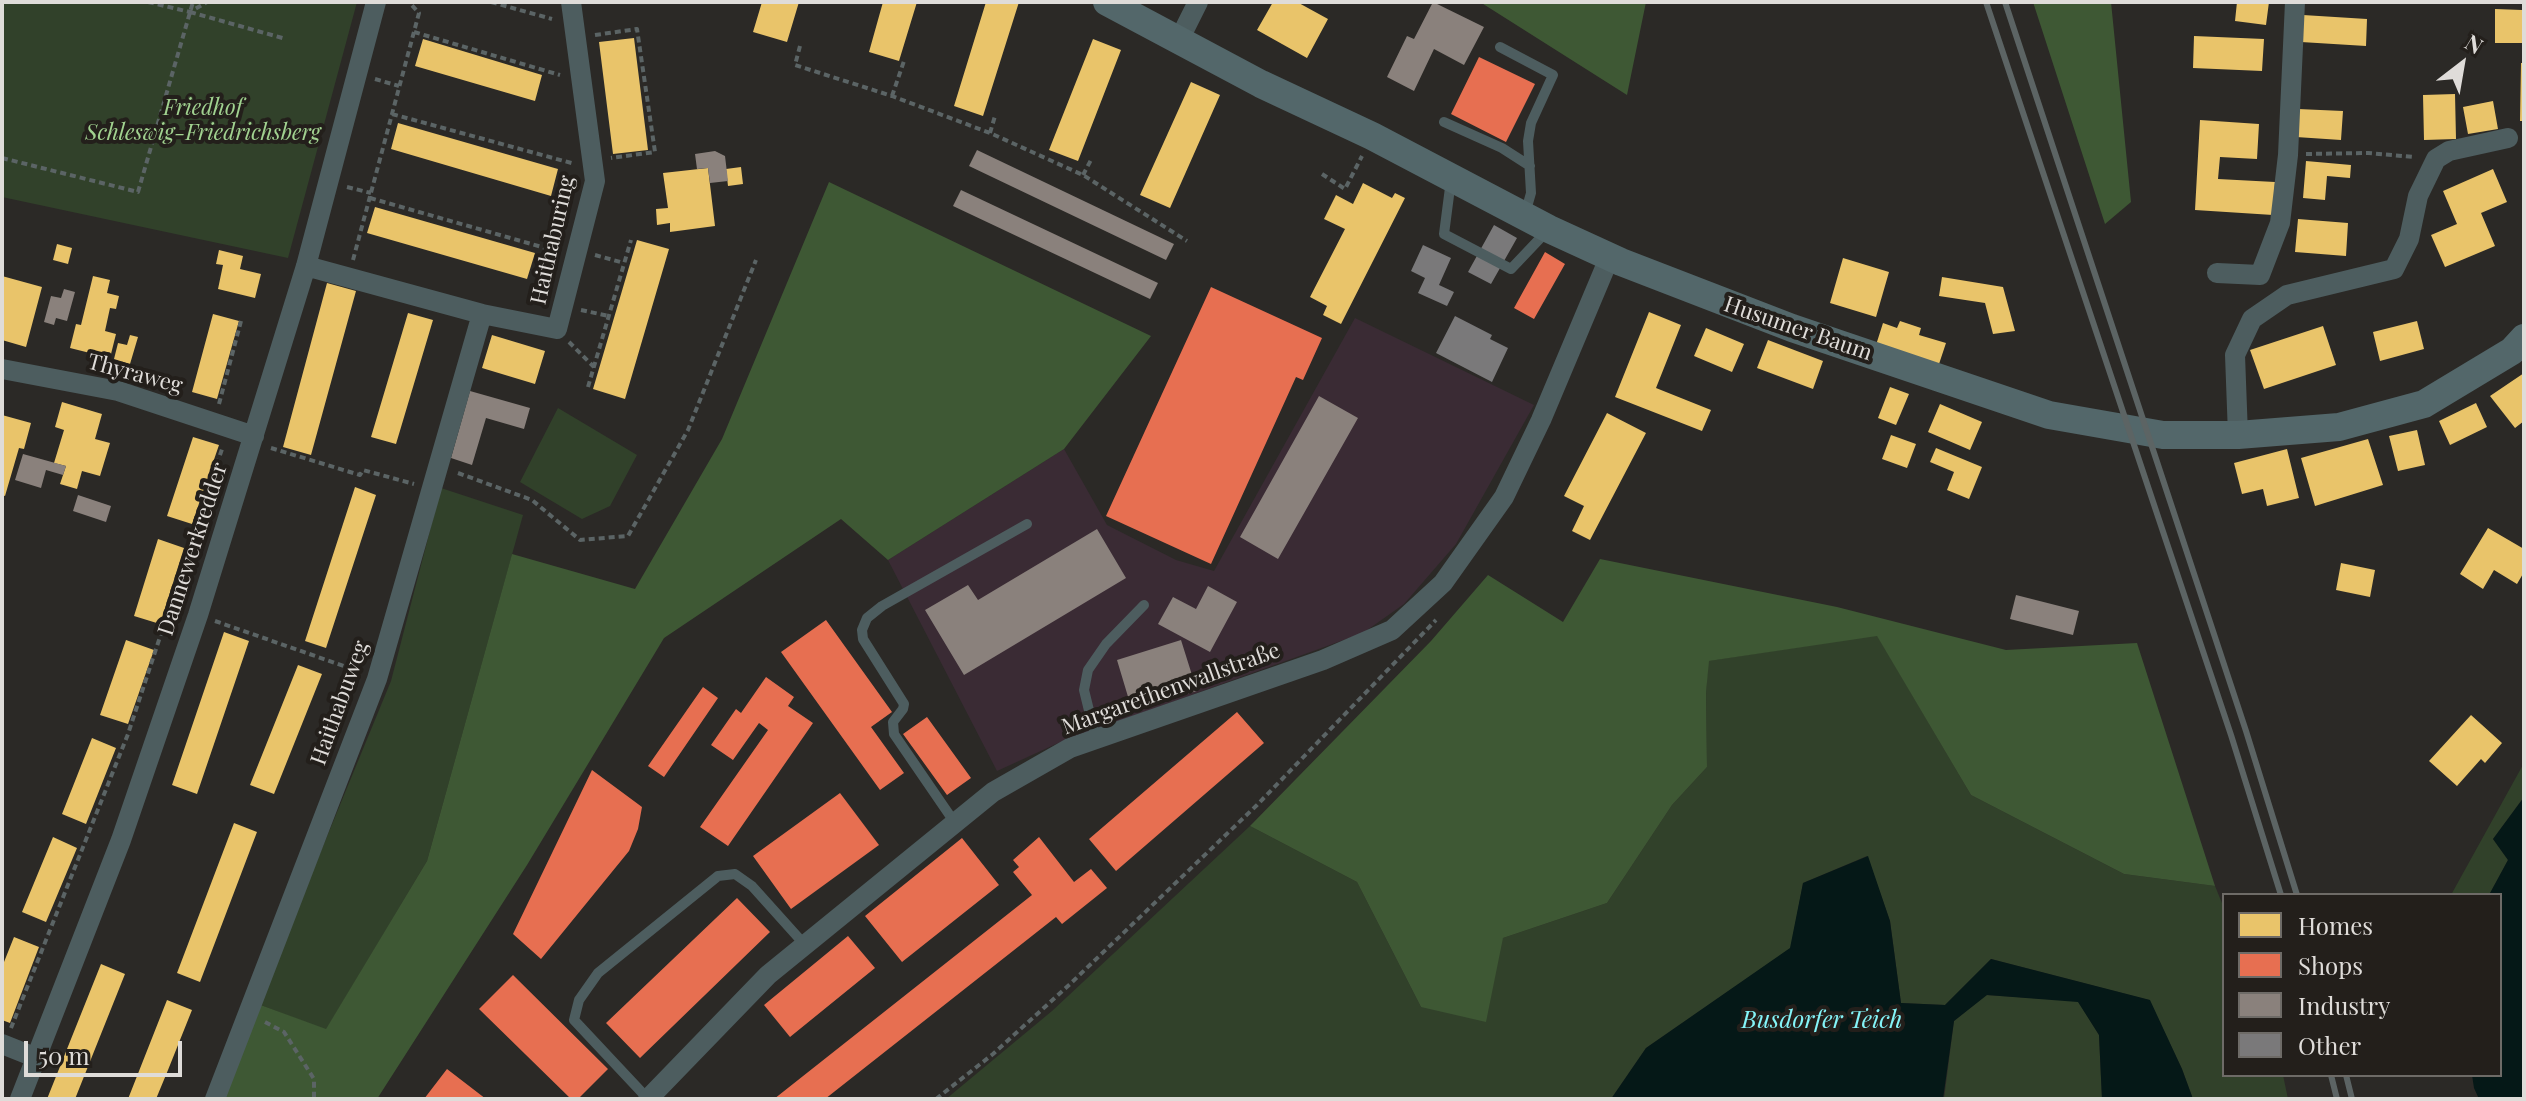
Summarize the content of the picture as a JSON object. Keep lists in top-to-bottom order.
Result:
{
  "streets": {
    "street": [
      "Haithaburing",
      "Husumer Baum",
      "Thyraweg",
      "Dannewerkredder",
      "Margarethenwallstraße",
      "Haithabuweg"
    ]
  },
  "crossings": [
    ["Haithaburing", "Dannewerkredder"],
    ["Haithaburing", "Haithabuweg"],
    ["Husumer Baum", "Margarethenwallstraße"],
    ["Thyraweg", "Dannewerkredder"]
  ],
  "water": ["Busdorfer Teich"],
  "parks": ["Friedhof Schleswig-Friedrichsberg"],
  "legend": [
    "Homes",
    "Shops",
    "Industry",
    "Other"
  ],
  "scale_bar": "50 m",
  "north": "top right"
}
